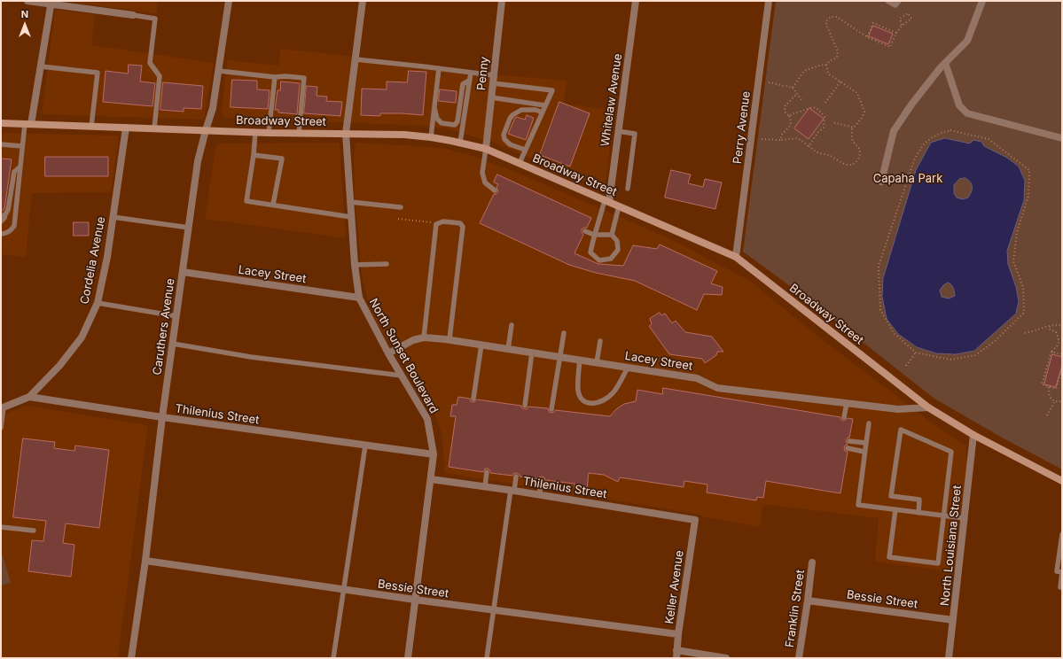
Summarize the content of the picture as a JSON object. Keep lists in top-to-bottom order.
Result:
{
  "streets": {
    "main road": ["Broadway Street"],
    "street": [
      "Penny",
      "Whitelaw Avenue",
      "Perry Avenue",
      "Cordelia Avenue",
      "Lacey Street",
      "Caruthers Avenue",
      "North Sunset Boulevard",
      "Thilenius Street",
      "North Louisiana Street",
      "Keller Avenue",
      "Bessie Street",
      "Franklin Street"
    ]
  },
  "crossings": [
    ["Penny", "Broadway Street"],
    ["Whitelaw Avenue", "Broadway Street"],
    ["Broadway Street", "Perry Avenue"],
    ["Broadway Street", "Cordelia Avenue"],
    ["Broadway Street", "Lacey Street"],
    ["Broadway Street", "Caruthers Avenue"],
    ["Broadway Street", "North Sunset Boulevard"],
    ["Broadway Street", "North Louisiana Street"],
    ["Cordelia Avenue", "Thilenius Street"],
    ["Lacey Street", "Caruthers Avenue"],
    ["Lacey Street", "North Sunset Boulevard"],
    ["Caruthers Avenue", "Thilenius Street"],
    ["Caruthers Avenue", "Bessie Street"],
    ["North Sunset Boulevard", "Thilenius Street"],
    ["North Sunset Boulevard", "Bessie Street"],
    ["Thilenius Street", "Keller Avenue"],
    ["North Louisiana Street", "Bessie Street"],
    ["Keller Avenue", "Bessie Street"],
    ["Bessie Street", "Franklin Street"]
  ],
  "parks": ["Capaha Park"],
  "north": "top"
}
